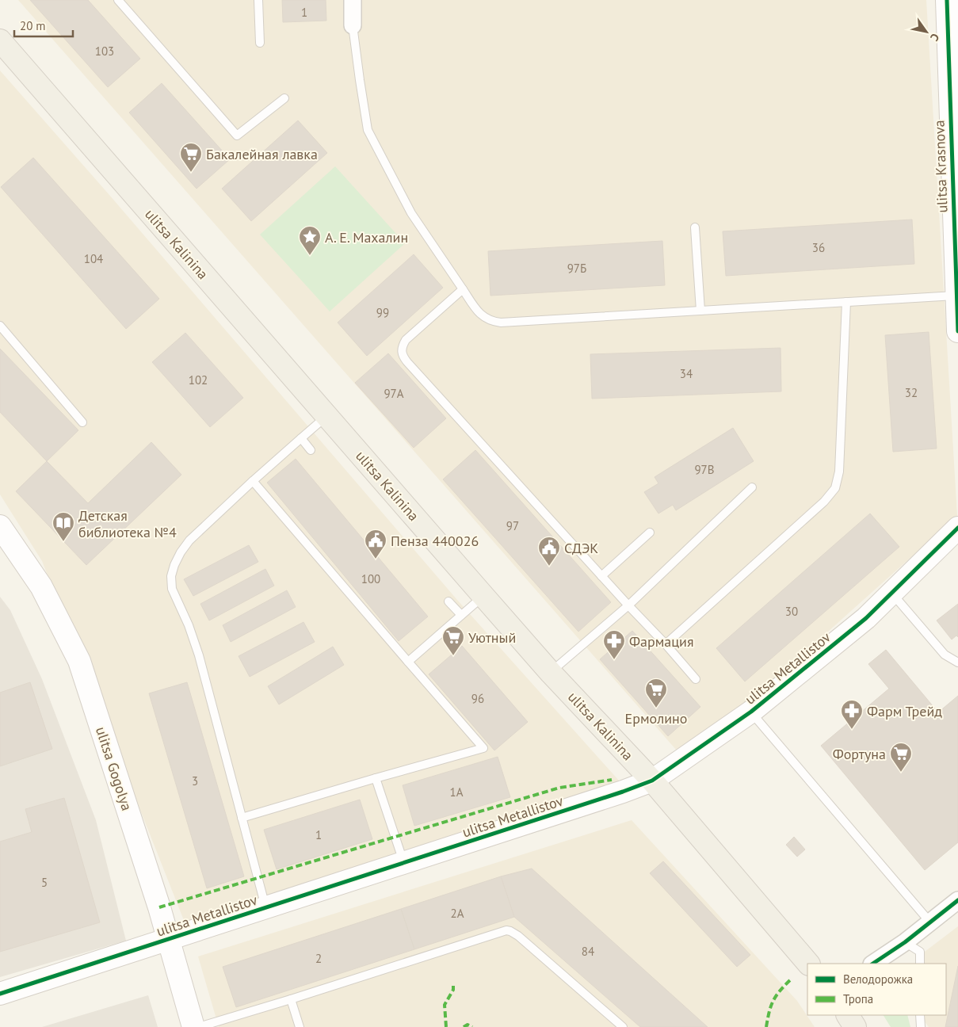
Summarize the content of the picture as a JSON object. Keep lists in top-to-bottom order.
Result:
{
  "streets": {
    "main road": ["ulitsa Kalinina"],
    "street": ["ulitsa Krasnova", "ulitsa Metallistov", "ulitsa Gogolya"]
  },
  "crossings": [
    ["ulitsa Kalinina", "ulitsa Metallistov"],
    ["ulitsa Metallistov", "ulitsa Gogolya"]
  ],
  "places": {
    "supermarket": [
      "Бакалейная лавка",
      "Уютный",
      "Ермолино",
      "Фортуна"
    ],
    "place": ["А. Е. Махалин"],
    "library": ["Детская библиотека №4"],
    "public building": ["Пенза 440026", "СДЭК"],
    "pharmacy": ["Фармация", "Фарм Трейд"]
  },
  "house_numbers": [
    "1",
    "103",
    "36",
    "104",
    "97Б",
    "99",
    "34",
    "102",
    "32",
    "97А",
    "97В",
    "97",
    "100",
    "30",
    "96",
    "3",
    "1А",
    "1",
    "5",
    "2А",
    "84",
    "2"
  ],
  "legend": ["Велодорожка", "Тропа"],
  "scale_bar": "20 m",
  "north": "bottom right"
}
